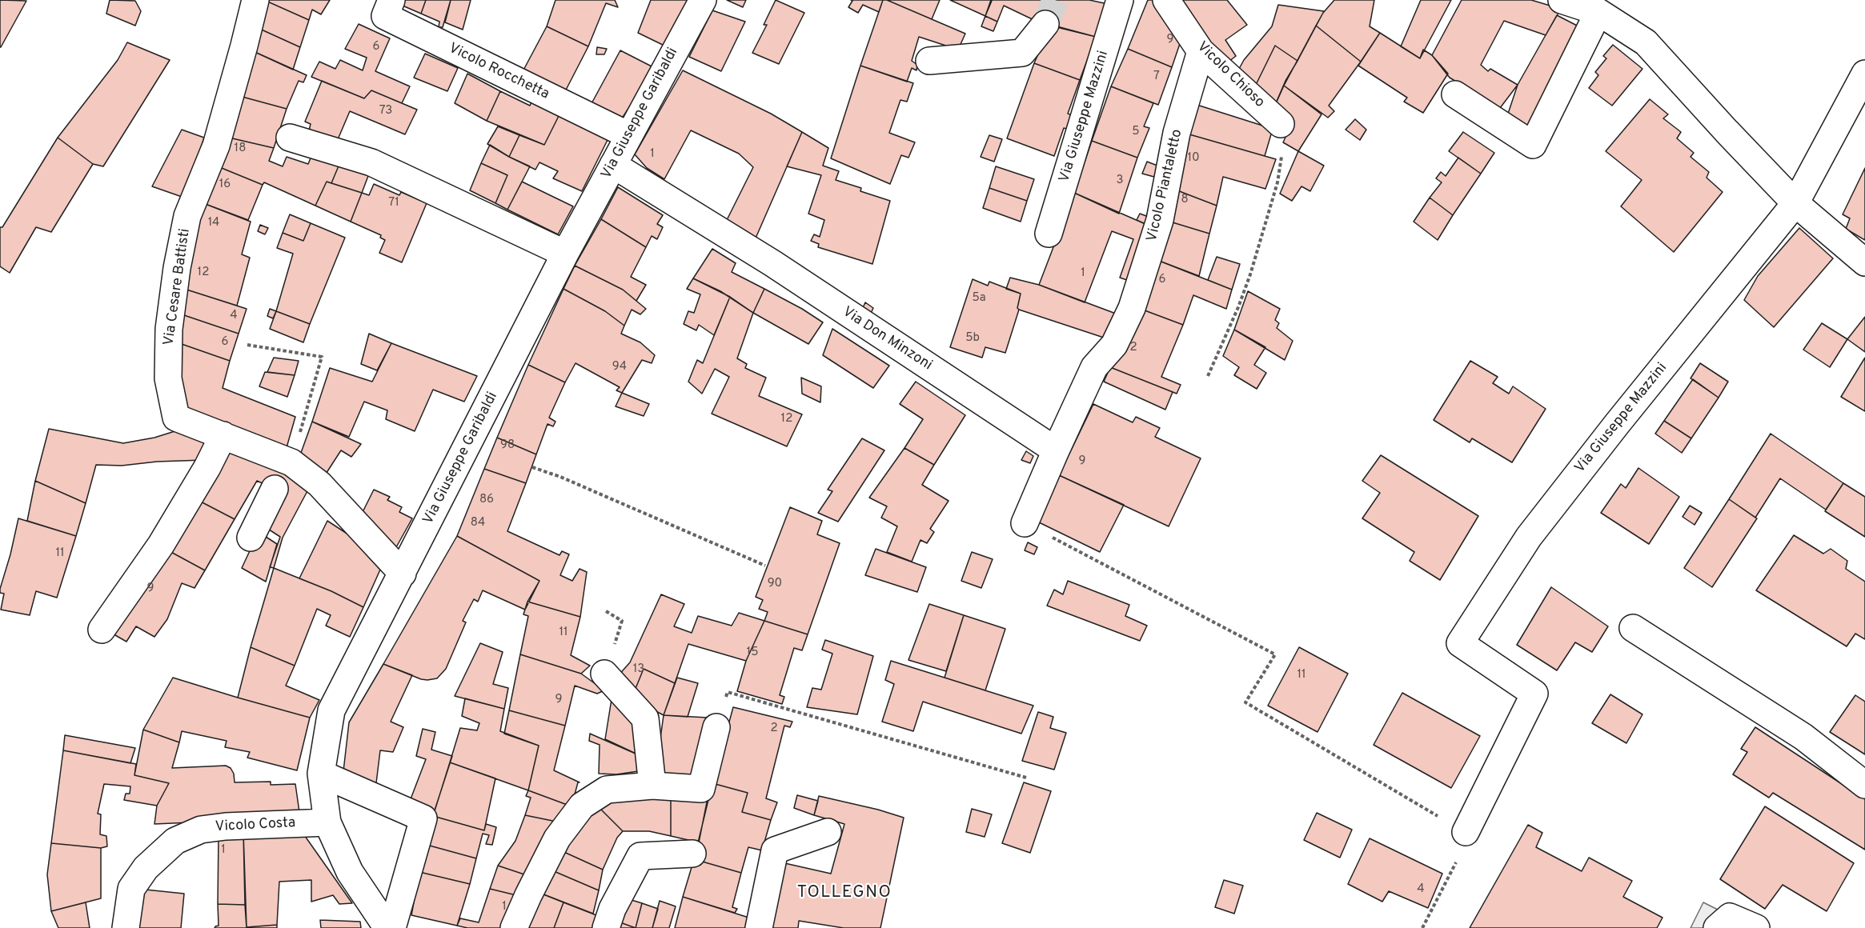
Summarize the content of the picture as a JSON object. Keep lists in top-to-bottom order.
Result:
{
  "streets": {
    "street": [
      "Vicolo Rocchetta",
      "Vicolo Chioso",
      "Via Giuseppe Garibaldi",
      "Via Giuseppe Mazzini",
      "Vicolo Piantaletto",
      "Via Cesare Battisti",
      "Via Don Minzoni",
      "Vicolo Costa"
    ]
  },
  "crossings": [
    ["Vicolo Rocchetta", "Via Giuseppe Garibaldi"],
    ["Vicolo Chioso", "Vicolo Piantaletto"],
    ["Via Giuseppe Garibaldi", "Via Cesare Battisti"],
    ["Via Giuseppe Garibaldi", "Via Don Minzoni"],
    ["Via Giuseppe Garibaldi", "Vicolo Costa"],
    ["Vicolo Piantaletto", "Via Don Minzoni"]
  ],
  "districts": ["TOLLEGNO"],
  "house_numbers": [
    "9",
    "6",
    "7",
    "73",
    "5",
    "18",
    "1",
    "10",
    "3",
    "16",
    "8",
    "71",
    "14",
    "12",
    "1",
    "6",
    "5a",
    "4",
    "5b",
    "6",
    "2",
    "94",
    "12",
    "98",
    "9",
    "86",
    "84",
    "11",
    "90",
    "9",
    "11",
    "15",
    "13",
    "11",
    "9",
    "2",
    "1",
    "4",
    "1"
  ]
}
